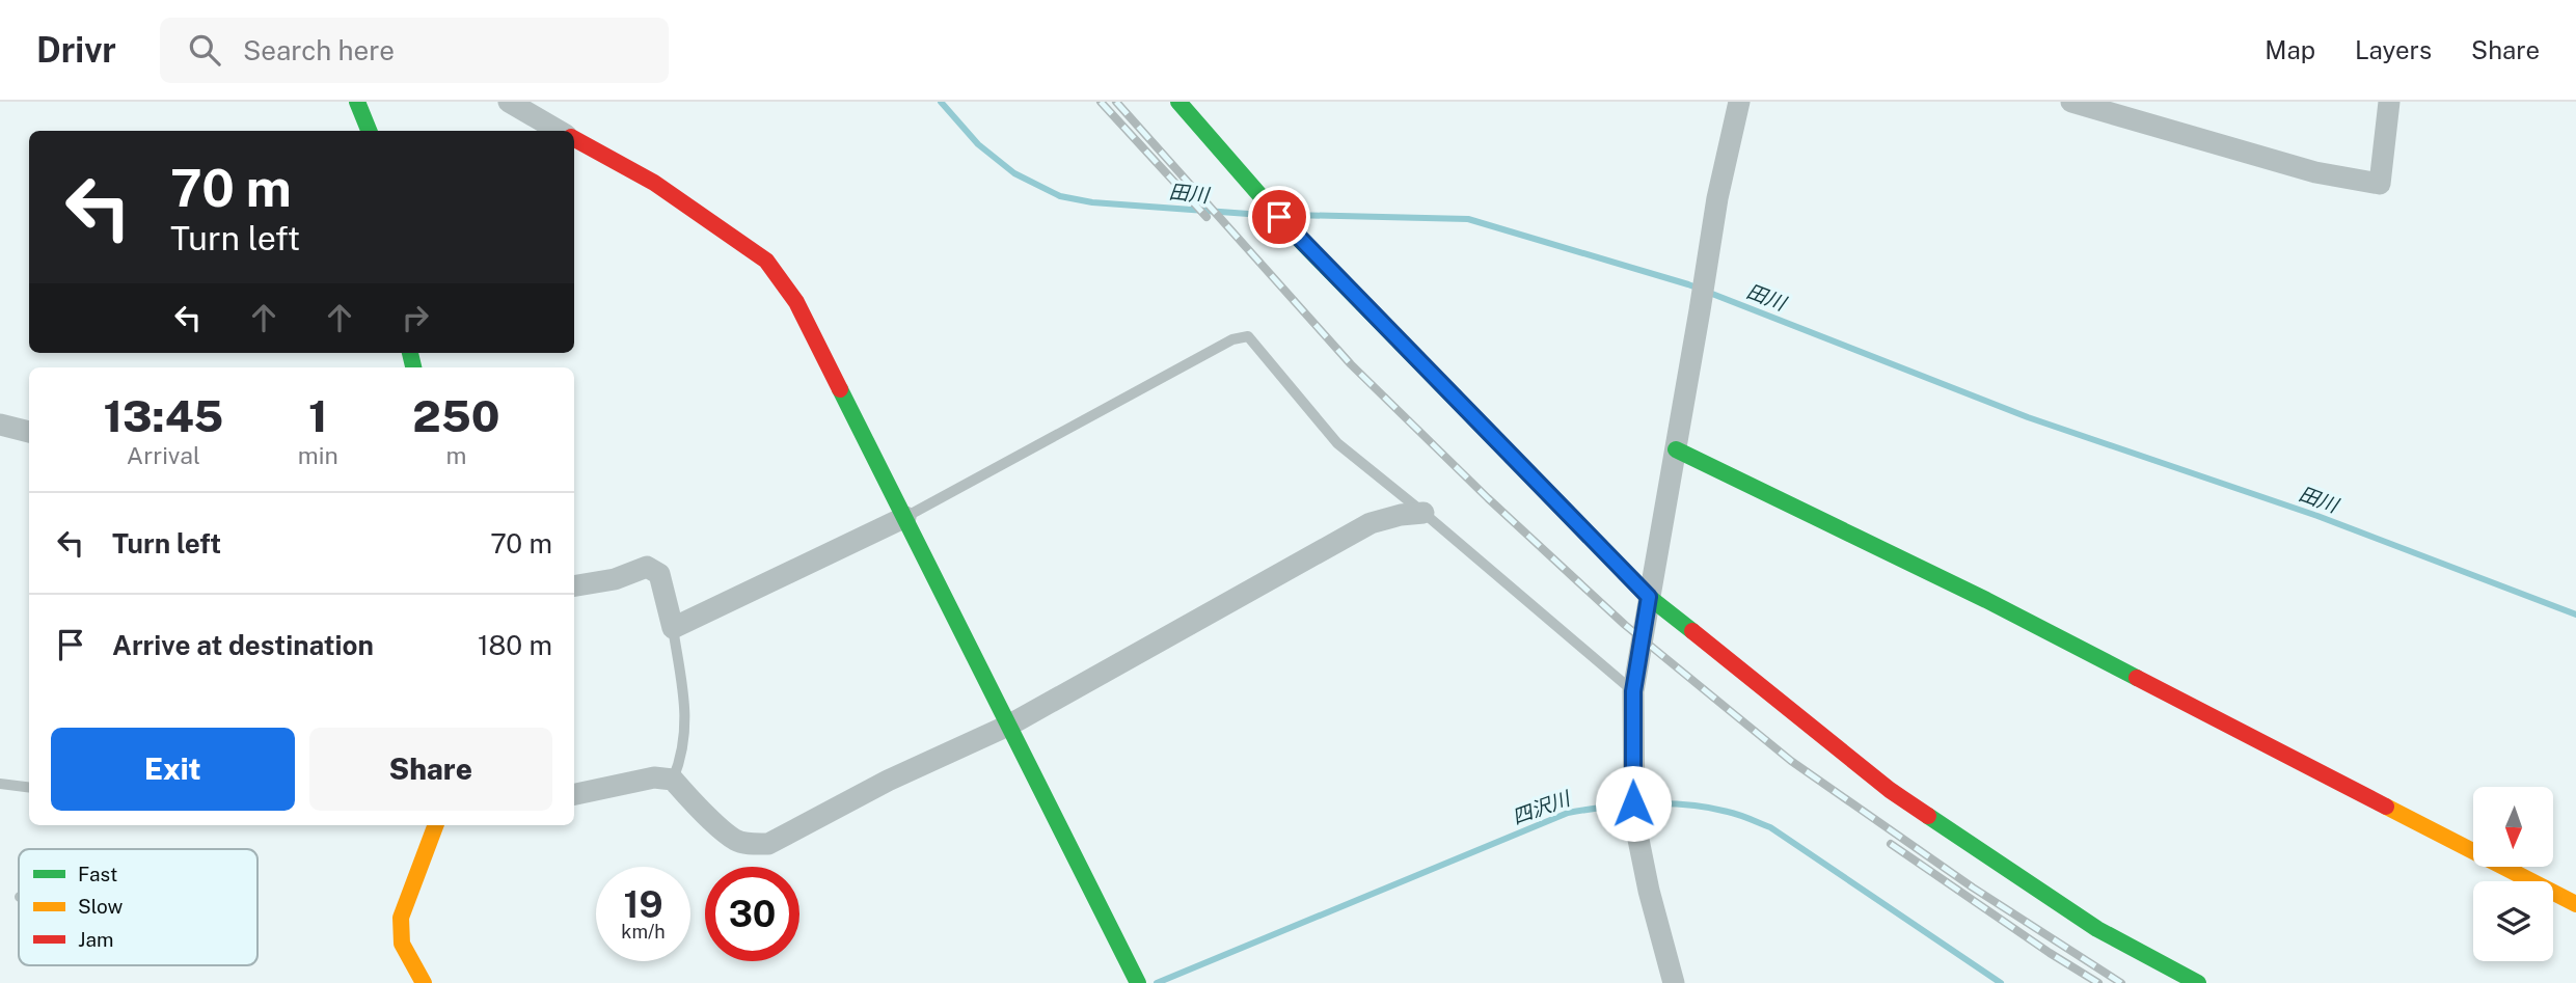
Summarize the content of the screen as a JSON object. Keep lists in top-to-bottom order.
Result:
{
  "water": ["田川", "四沢川"],
  "legend": ["Fast", "Slow", "Jam"],
  "north": "bottom",
  "page": {
    "header": "Drivr",
    "search": "Search here",
    "nav": ["Map", "Layers", "Share"],
    "turn": ["70 m", "Turn left"],
    "eta": [
      "13:45",
      "Arrival",
      "1",
      "min",
      "250",
      "m"
    ],
    "list": [
      {
        "name": "Turn left",
        "value": "70 m"
      },
      {
        "name": "Arrive at destination",
        "value": "180 m"
      }
    ],
    "buttons": ["Exit", "Share"],
    "speed": "19 km/h",
    "limit": "30"
  }
}
